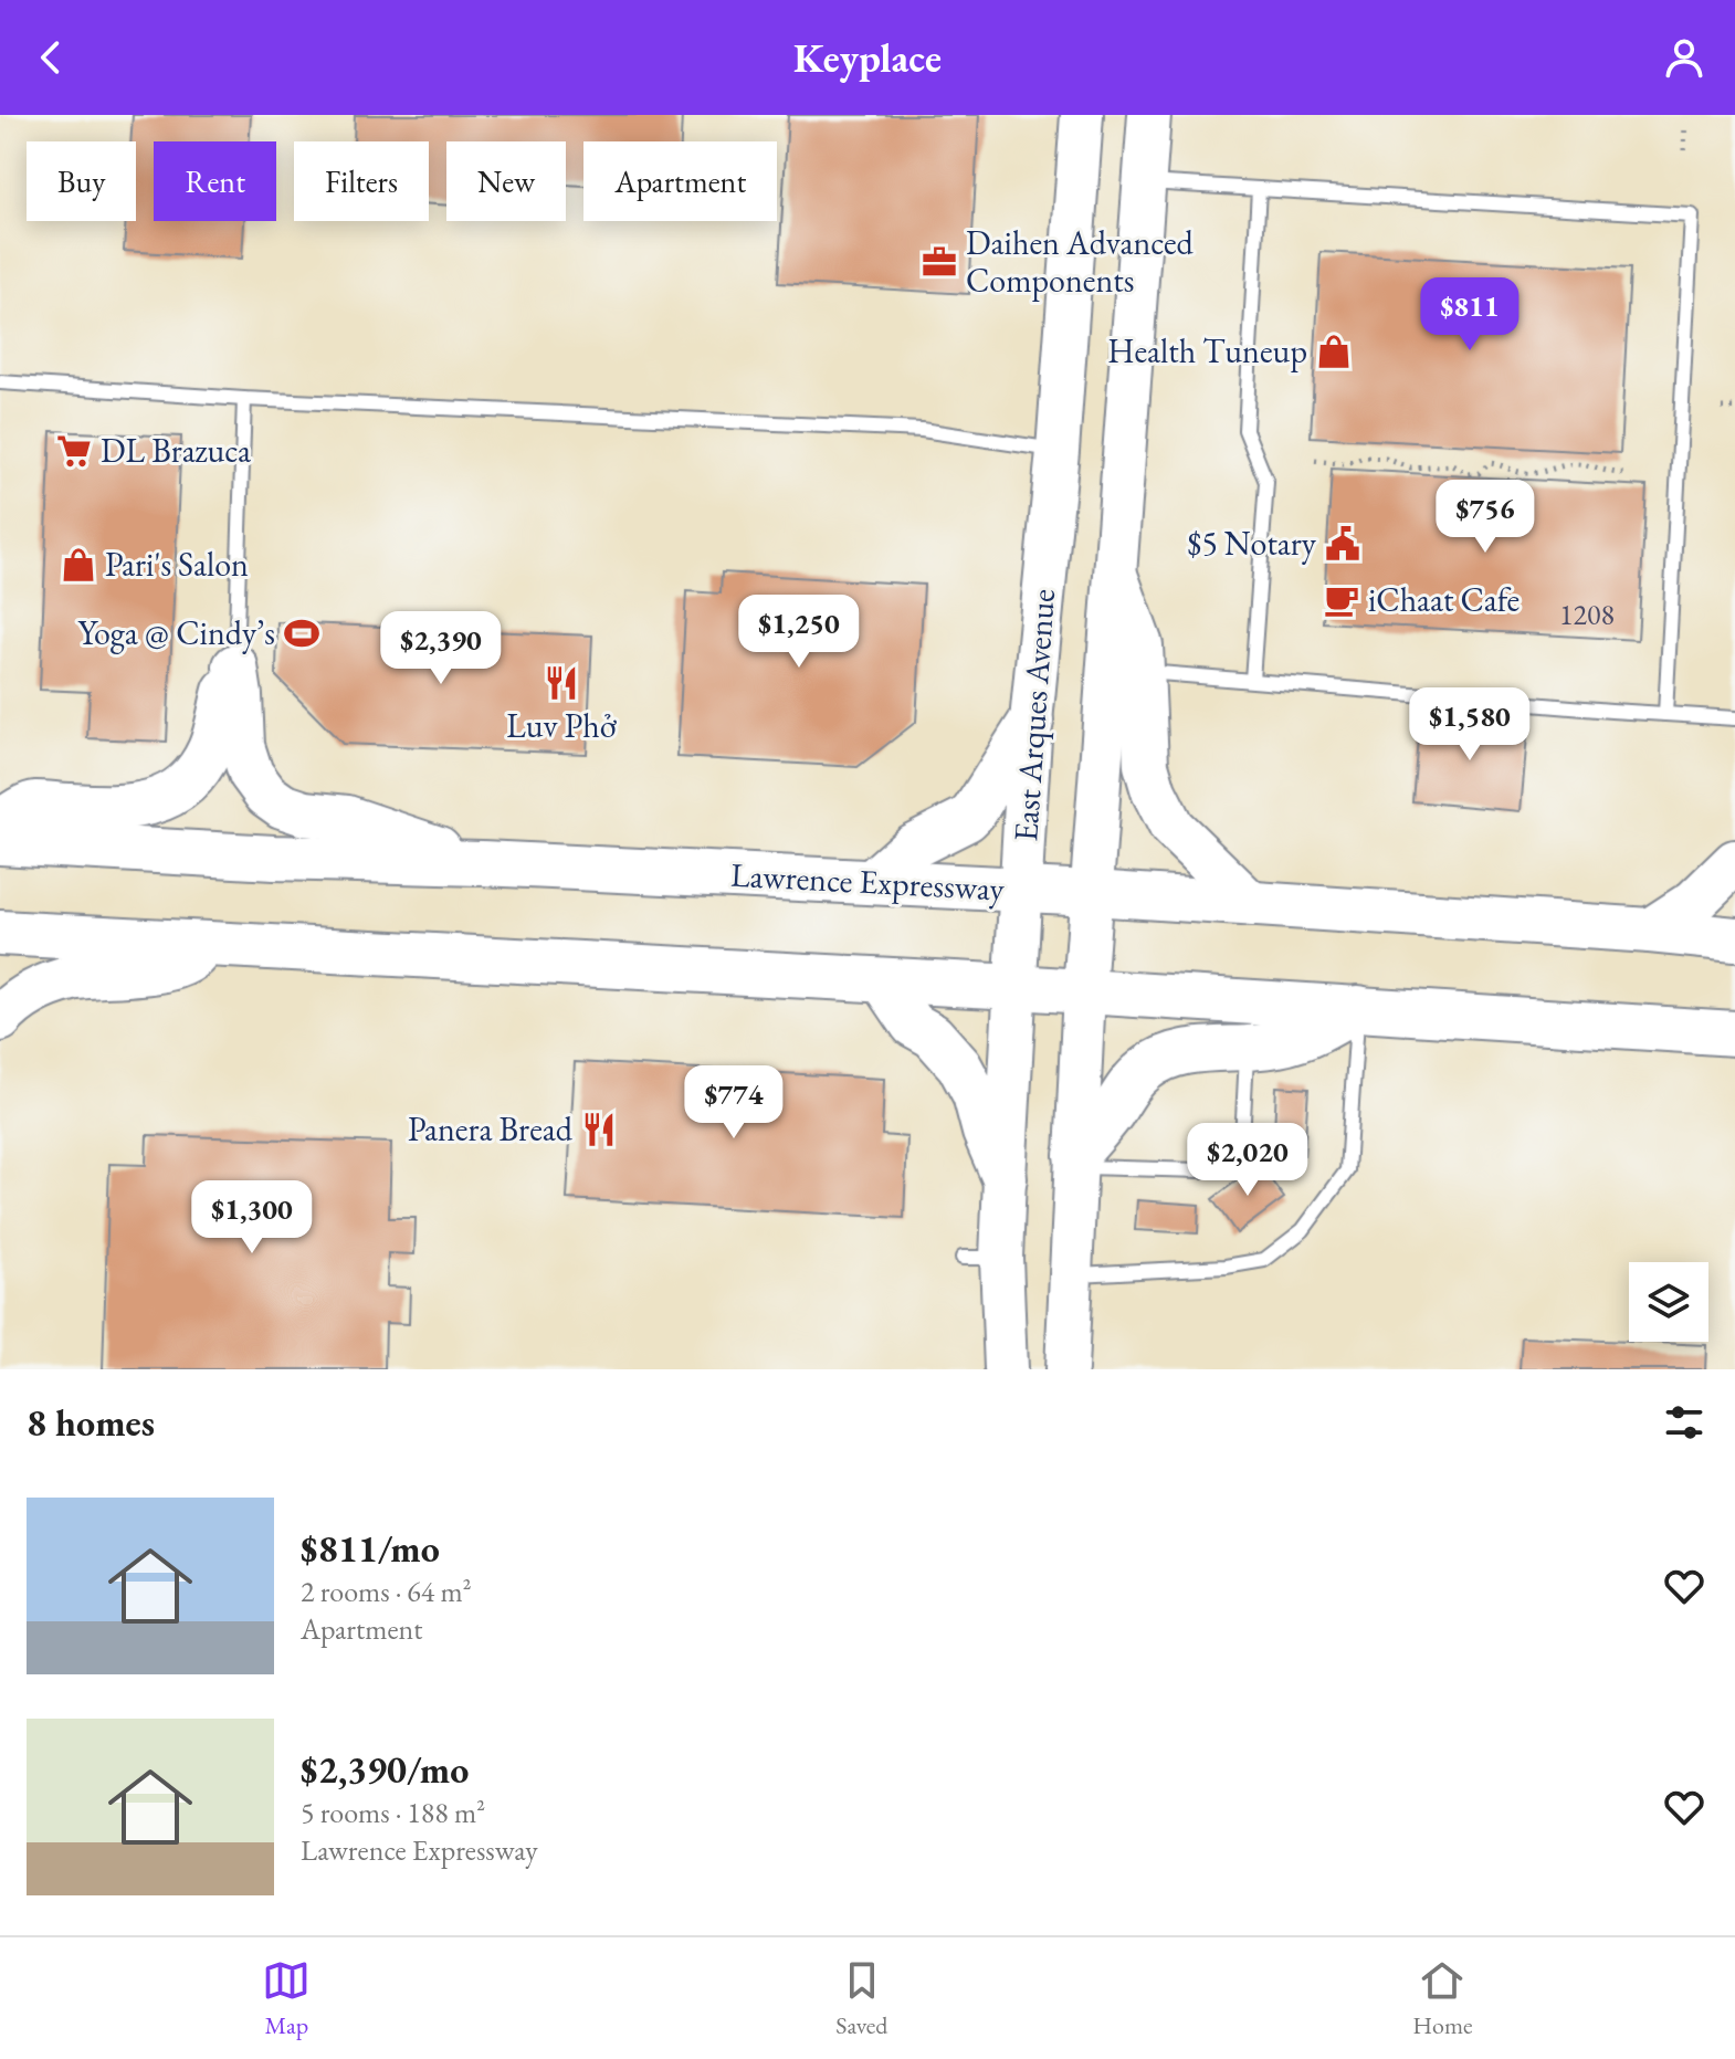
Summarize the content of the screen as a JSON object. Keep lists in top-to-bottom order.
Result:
{
  "streets": {
    "highway": ["Lawrence Expressway"],
    "main road": ["East Arques Avenue"]
  },
  "crossings": [
    ["East Arques Avenue", "Lawrence Expressway"]
  ],
  "places": {
    "office": ["Daihen Advanced Components"],
    "shop": ["Health Tuneup", "Pari's Salon"],
    "supermarket": ["DL Brazuca"],
    "public building": ["$5 Notary"],
    "cafe": ["iChaat Cafe"],
    "sports": ["Yoga @ Cindy’s"],
    "restaurant": ["Luv Phở", "Panera Bread"]
  },
  "house_numbers": ["1208"],
  "page": {
    "header": "Keyplace",
    "chip": [
      "Buy",
      "Rent",
      "Filters",
      "New",
      "Apartment"
    ],
    "price": [
      "$811",
      "$756",
      "$1,250",
      "$2,390",
      "$1,580",
      "$774",
      "$2,020",
      "$1,300"
    ],
    "heading": "8 homes",
    "list": [
      {
        "name": "$811/mo",
        "note": "2 rooms · 64 m² · Apartment"
      },
      {
        "name": "$2,390/mo",
        "note": "5 rooms · 188 m² · Lawrence Expressway"
      }
    ],
    "tabs": ["Map", "Saved", "Home"]
  }
}
